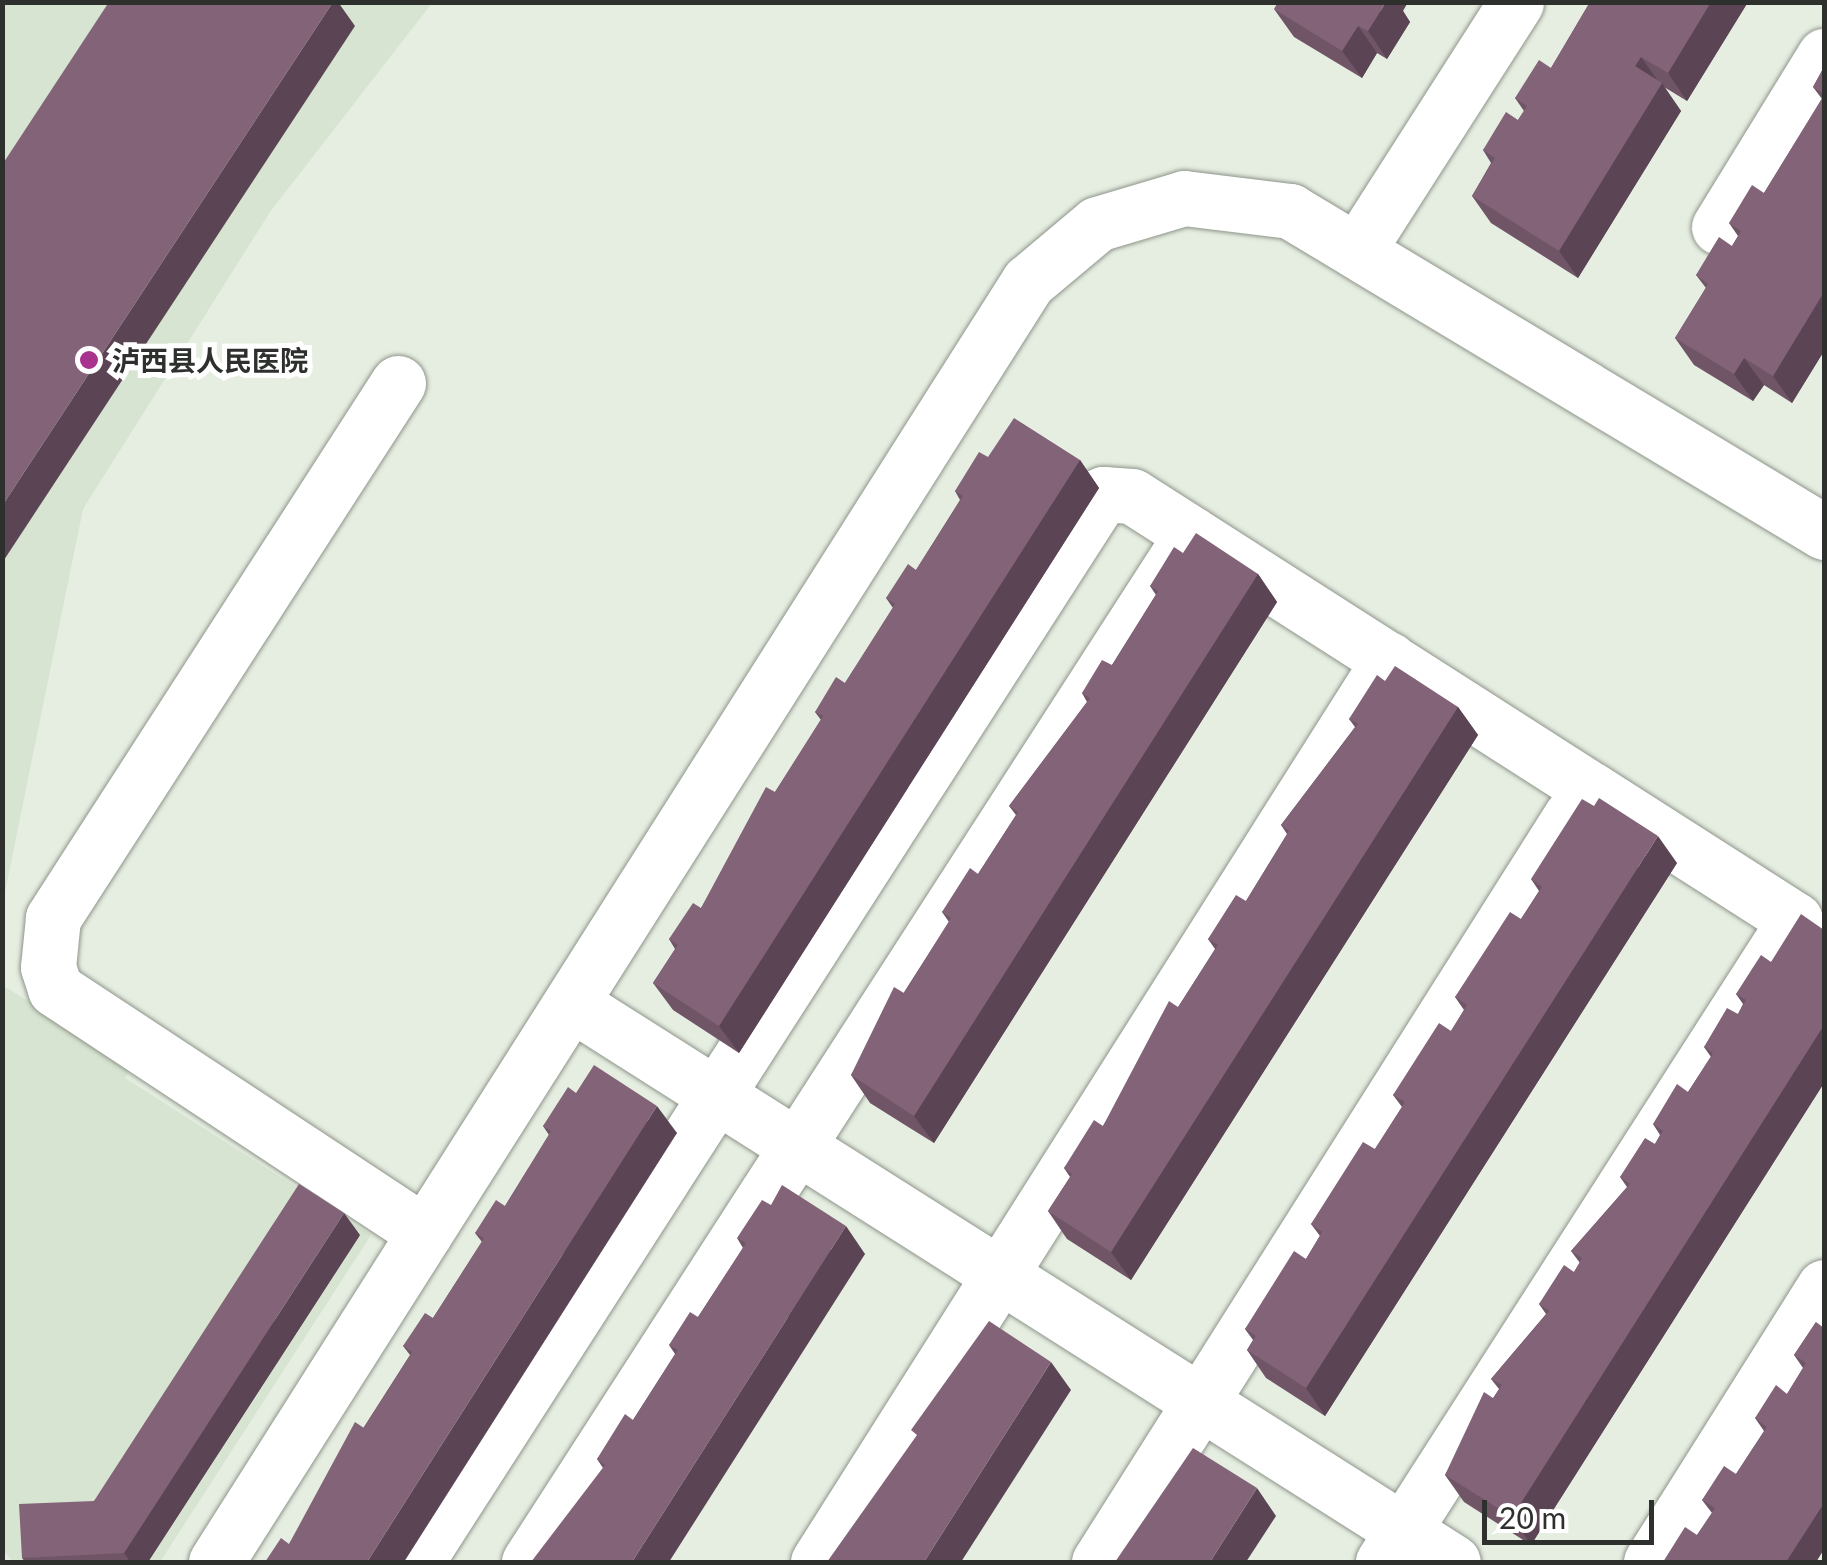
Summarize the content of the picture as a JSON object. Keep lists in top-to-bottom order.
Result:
{
  "places": ["泸西县人民医院"],
  "scale_bar": "20 m"
}
